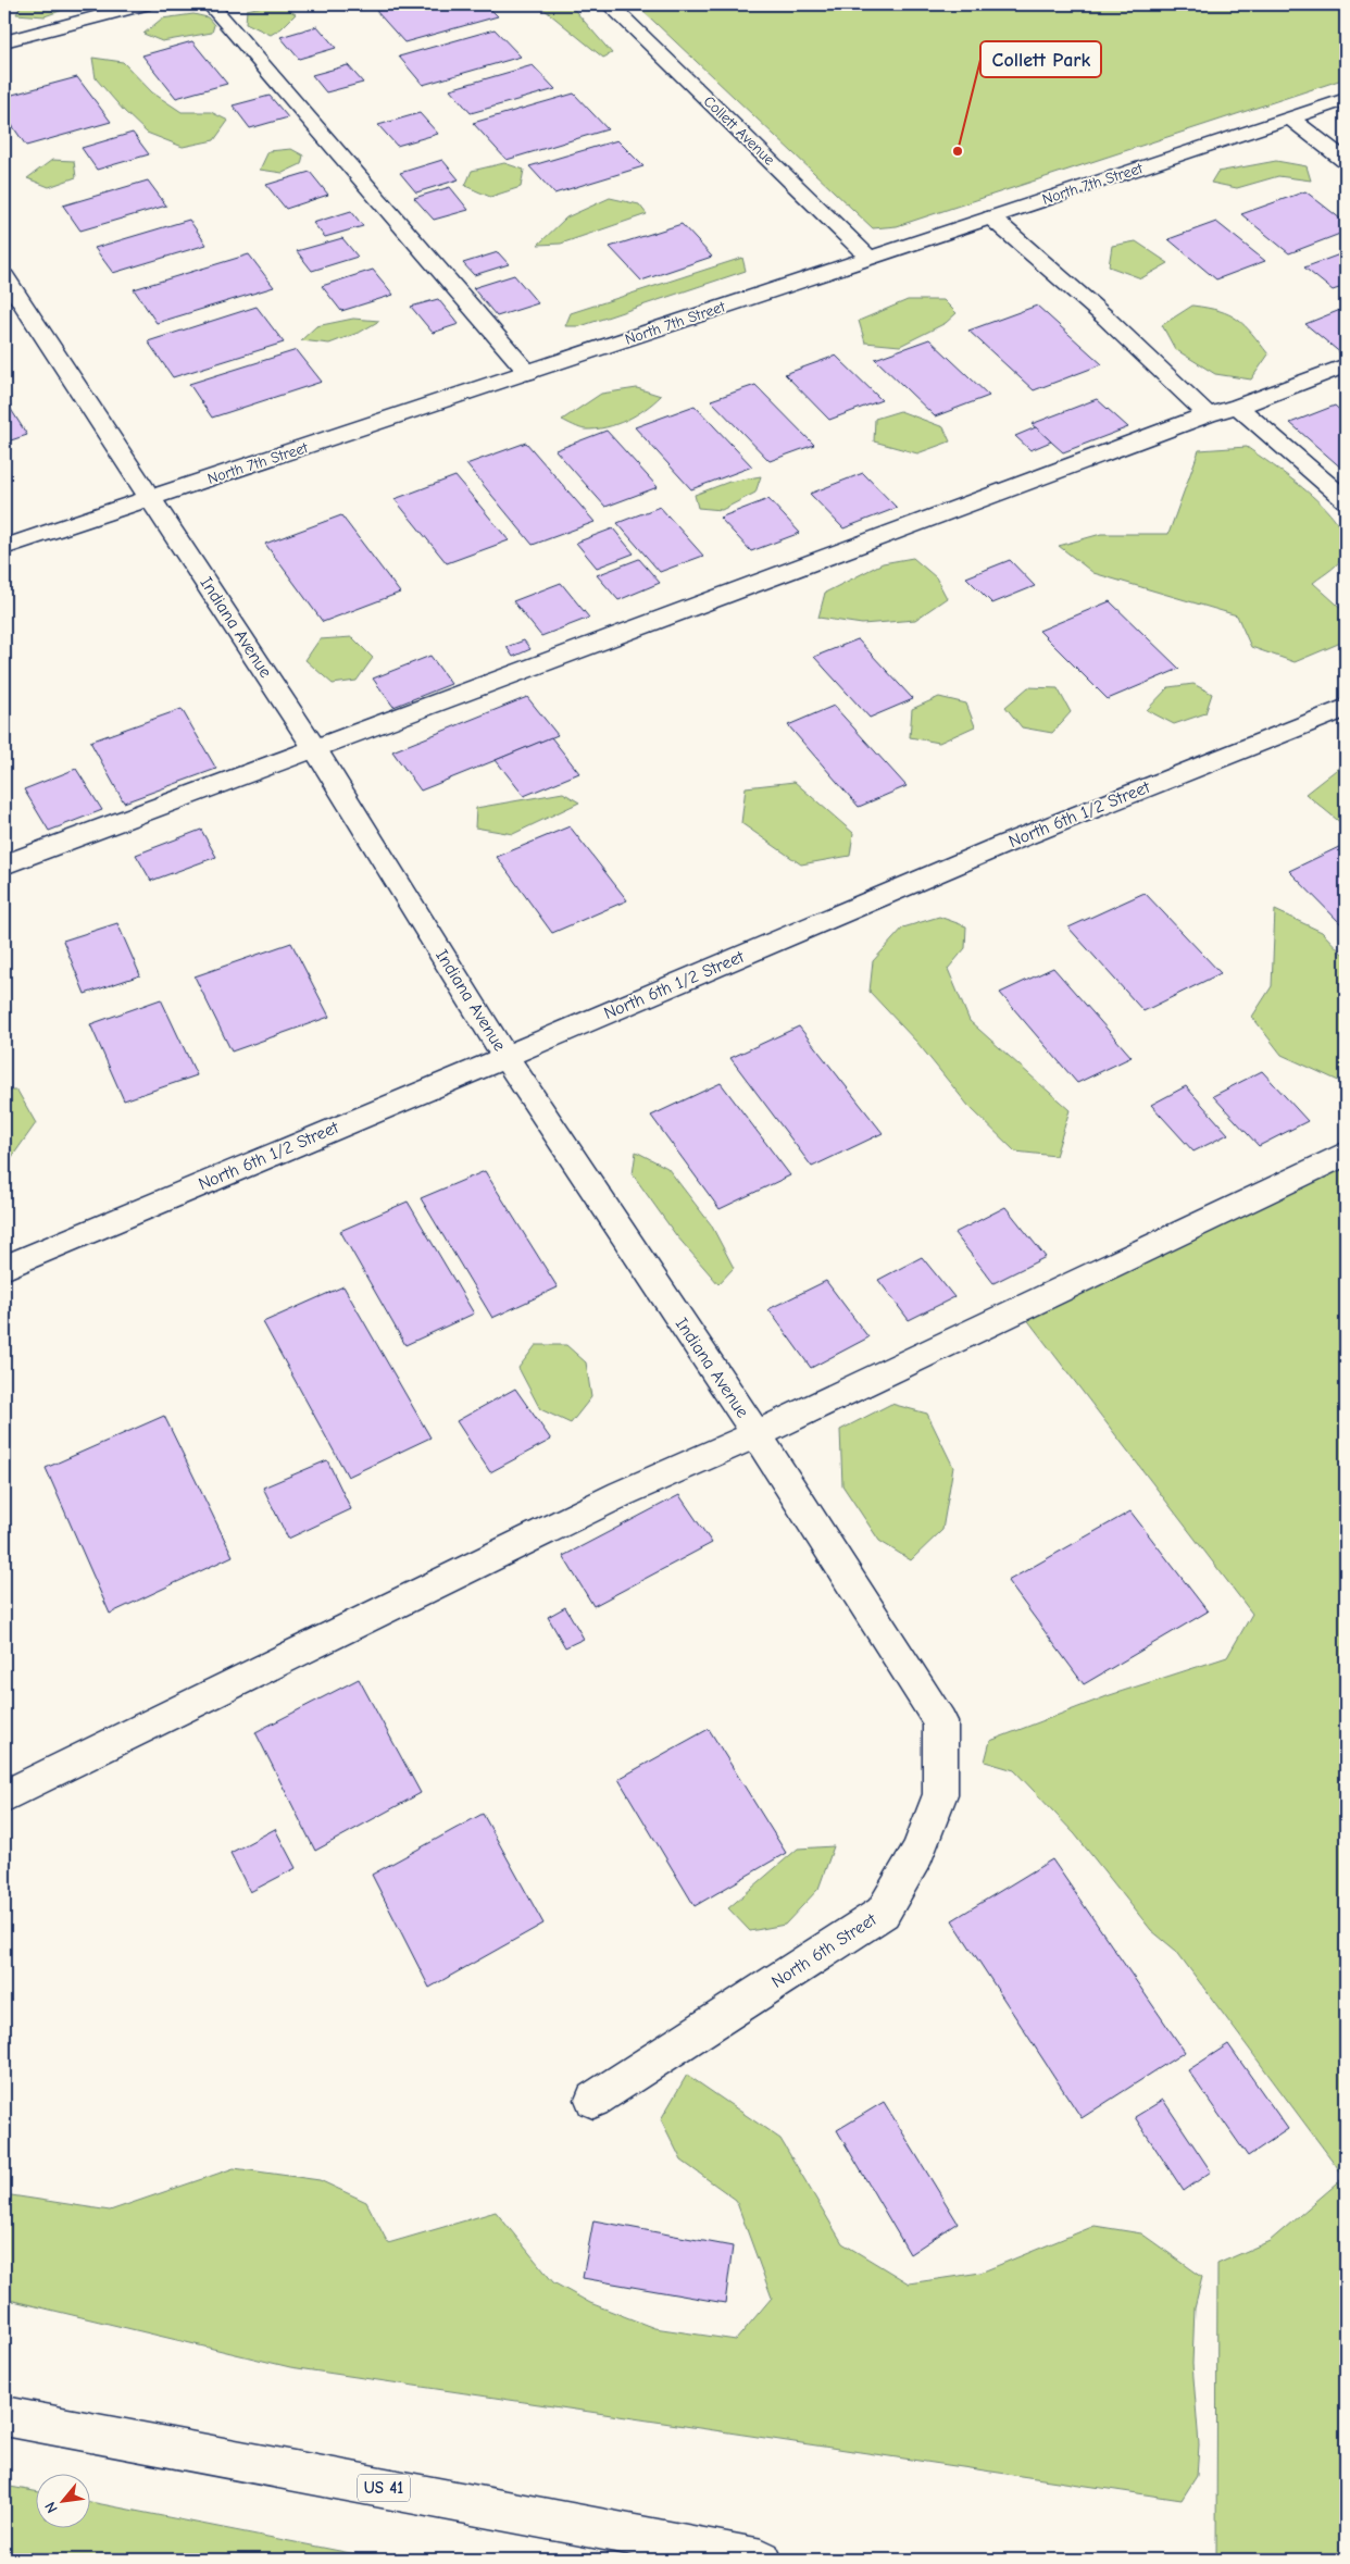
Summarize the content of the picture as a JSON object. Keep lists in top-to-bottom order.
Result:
{
  "streets": {
    "street": [
      "Collett Avenue",
      "North 7th Street",
      "Indiana Avenue",
      "North 6th 1/2 Street",
      "North 6th Street",
      "US 41"
    ]
  },
  "crossings": [
    ["Collett Avenue", "North 7th Street"],
    ["North 7th Street", "Indiana Avenue"],
    ["Indiana Avenue", "North 6th 1/2 Street"],
    ["Indiana Avenue", "North 6th Street"]
  ],
  "places": ["Collett Park"],
  "north": "bottom left"
}
